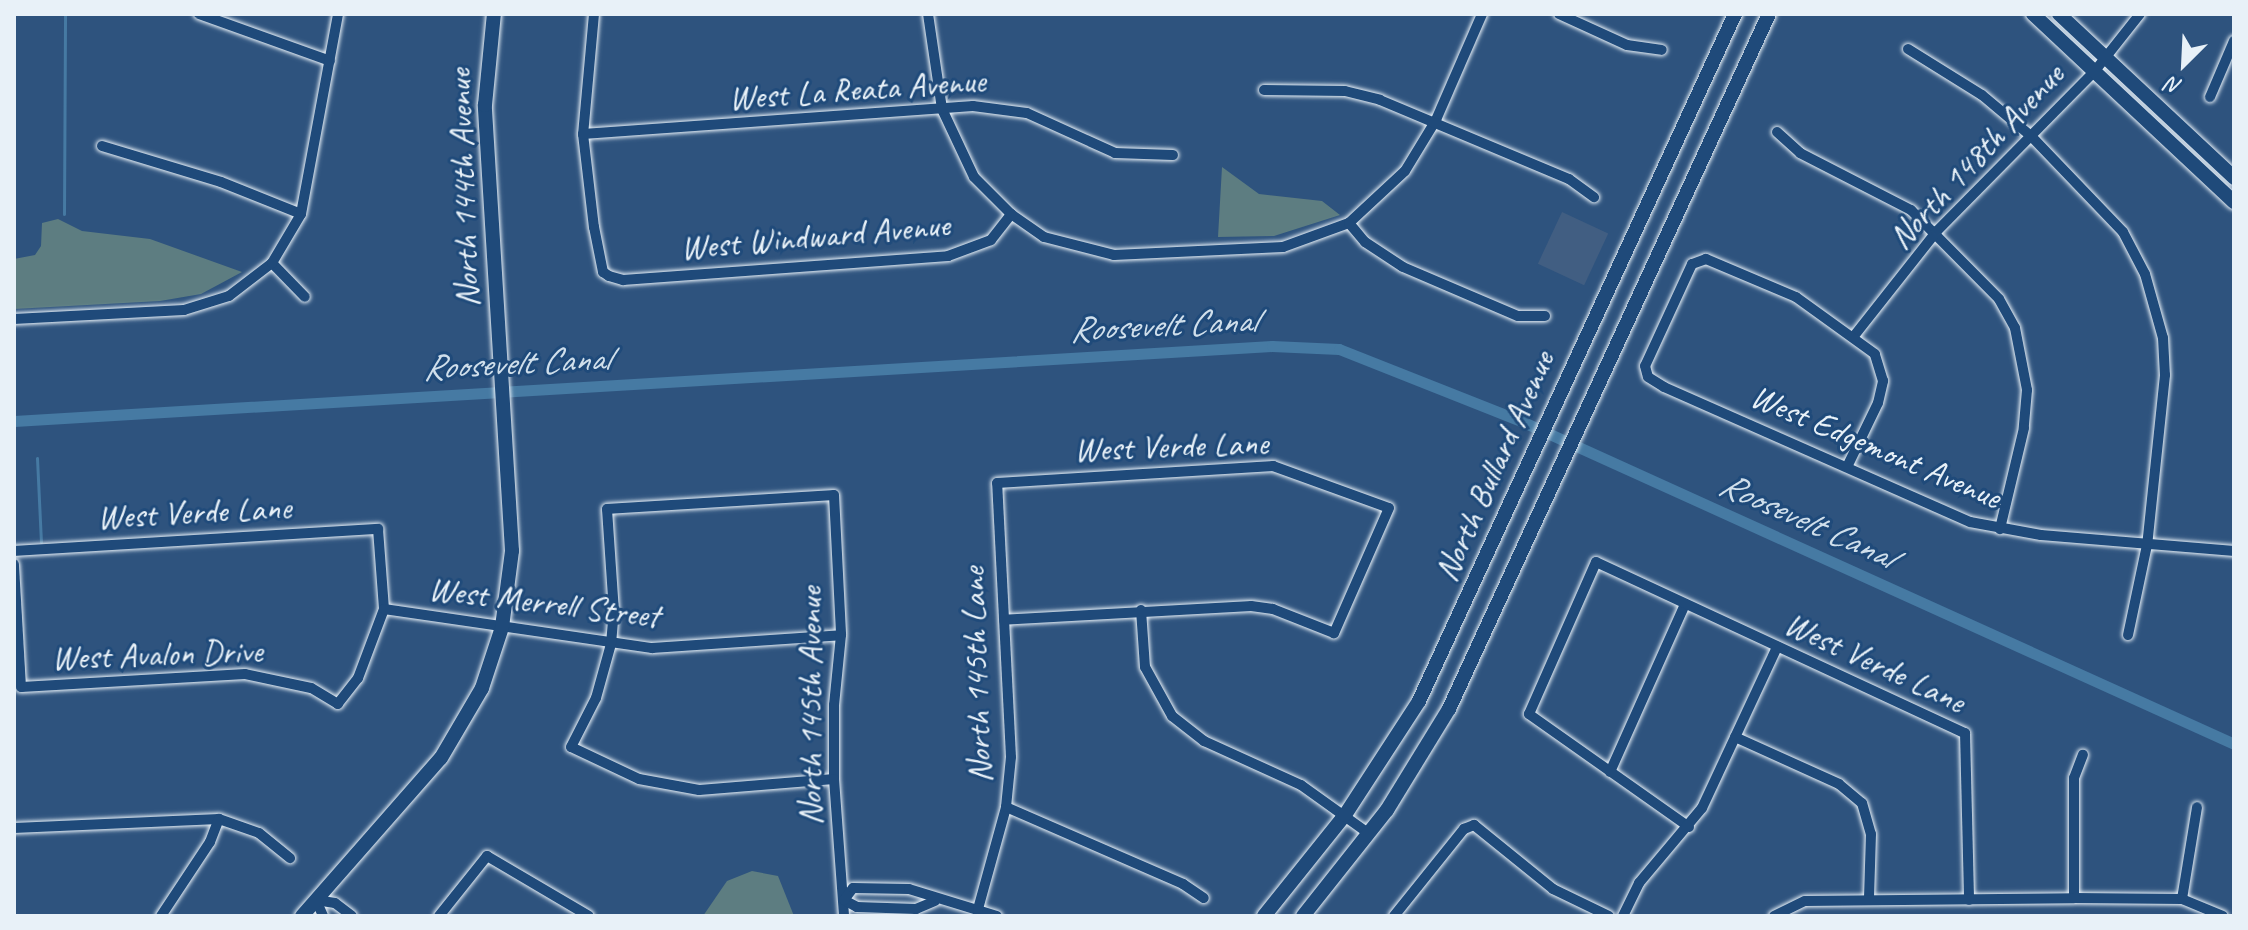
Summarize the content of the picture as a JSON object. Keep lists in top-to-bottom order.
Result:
{
  "streets": {
    "main road": ["North 144th Avenue", "North Bullard Avenue"],
    "street": [
      "West La Reata Avenue",
      "North 148th Avenue",
      "West Windward Avenue",
      "West Verde Lane",
      "West Edgemont Avenue",
      "West Merrell Street",
      "West Avalon Drive",
      "North 145th Lane",
      "North 145th Avenue"
    ]
  },
  "crossings": [
    ["West La Reata Avenue", "West Windward Avenue"],
    ["North 148th Avenue", "West Edgemont Avenue"],
    ["North 144th Avenue", "West Merrell Street"],
    ["West Verde Lane", "West Merrell Street"],
    ["West Verde Lane", "West Avalon Drive"],
    ["West Verde Lane", "North 145th Lane"],
    ["West Merrell Street", "West Avalon Drive"],
    ["West Merrell Street", "North 145th Avenue"]
  ],
  "water": ["Roosevelt Canal"],
  "north": "bottom left"
}
